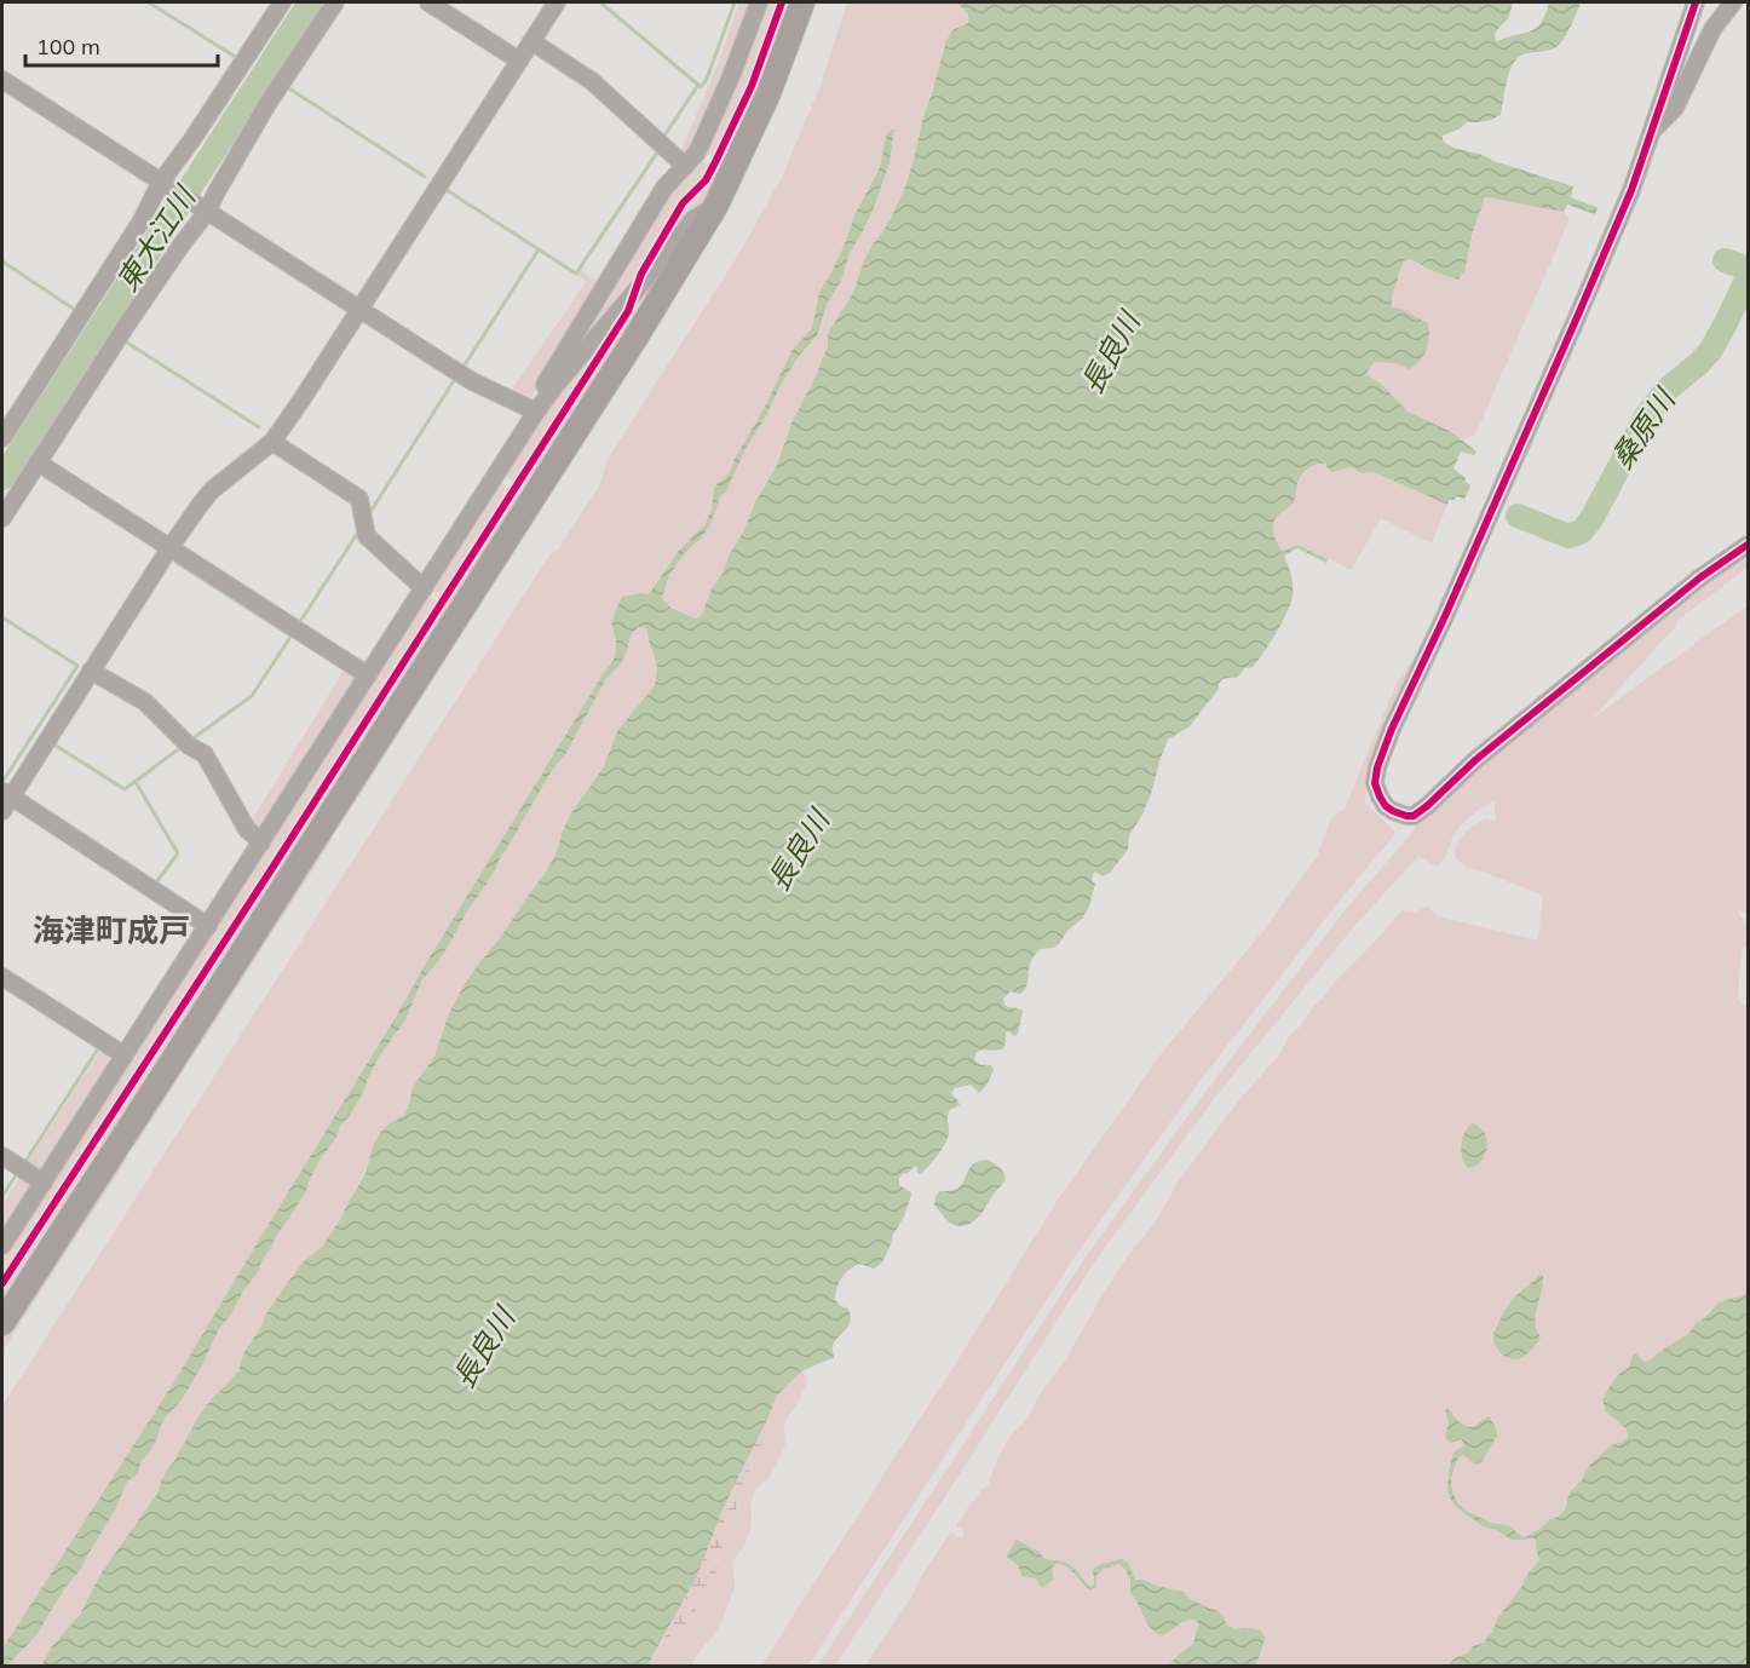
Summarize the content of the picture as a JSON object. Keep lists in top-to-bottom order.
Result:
{
  "districts": ["海津町成戸"],
  "water": ["東大江川", "長良川", "桑原川"],
  "scale_bar": "100 m"
}
